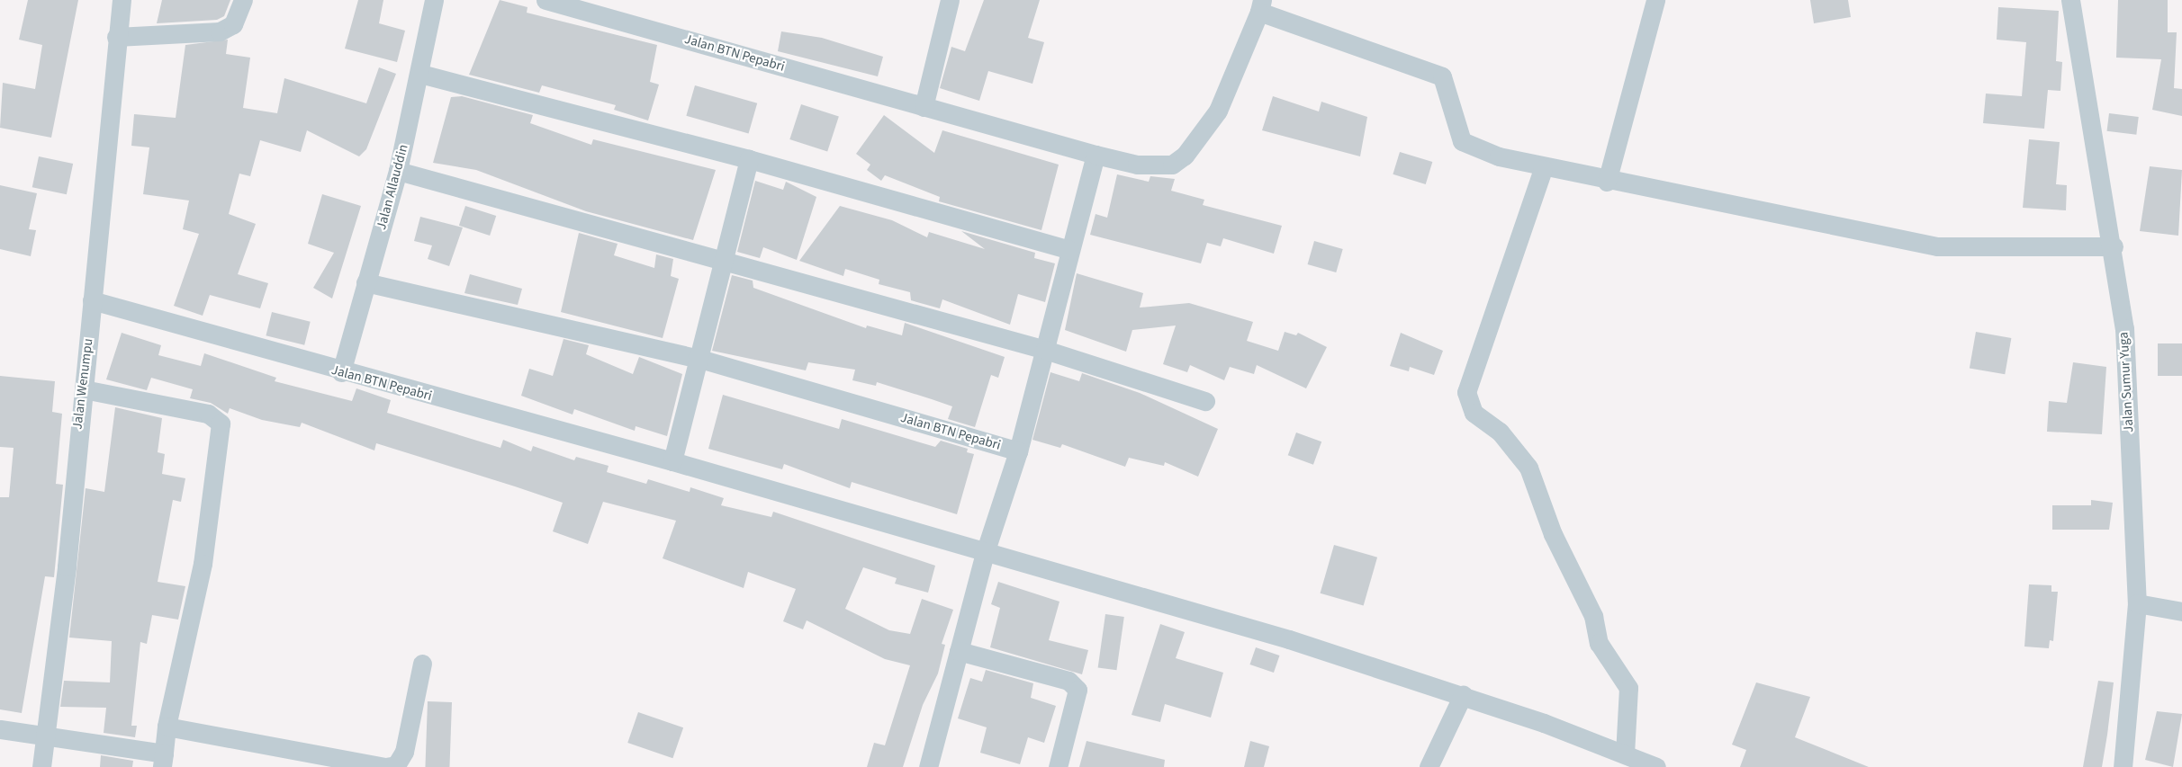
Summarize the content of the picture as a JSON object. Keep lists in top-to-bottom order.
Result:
{
  "streets": {
    "street": [
      "Jalan BTN Pepabri",
      "Jalan Allauddin",
      "Jalan Sumur Yuga",
      "Jalan Wenumpu"
    ]
  },
  "crossings": [
    ["Jalan BTN Pepabri", "Jalan Allauddin"],
    ["Jalan BTN Pepabri", "Jalan Wenumpu"]
  ]
}
